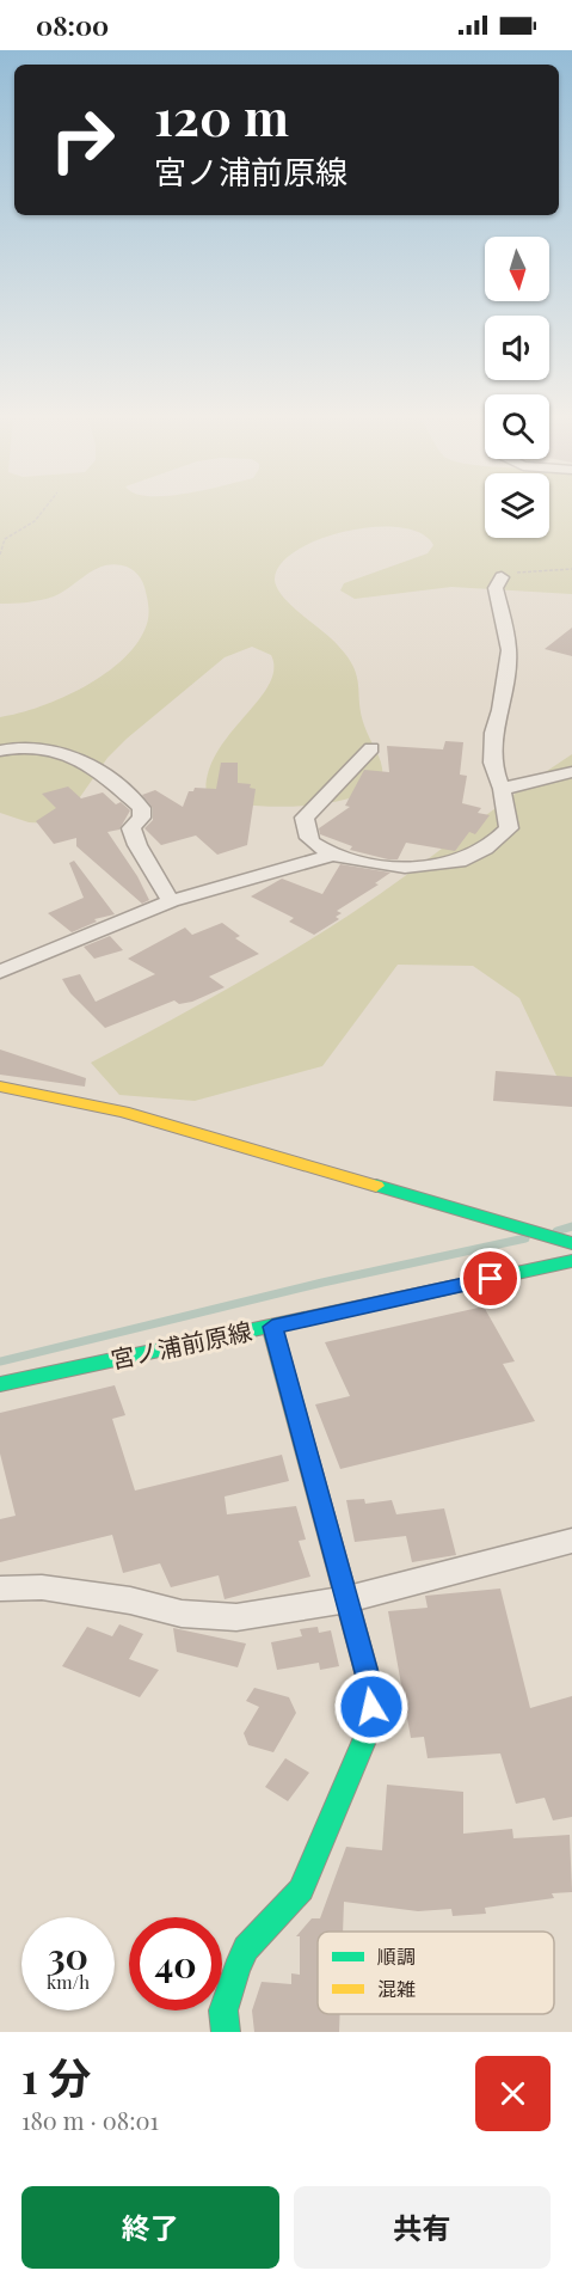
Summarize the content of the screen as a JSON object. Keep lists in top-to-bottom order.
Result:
{
  "streets": {
    "street": ["宮ノ浦前原線"]
  },
  "legend": ["順調", "混雑"],
  "north": "bottom",
  "page": {
    "status": "08:00",
    "turn": ["120 m", "宮ノ浦前原線"],
    "speed": "30 km/h",
    "limit": "40",
    "heading": ["1 分", "180 m · 08:01"],
    "buttons": ["終了", "共有"]
  }
}
